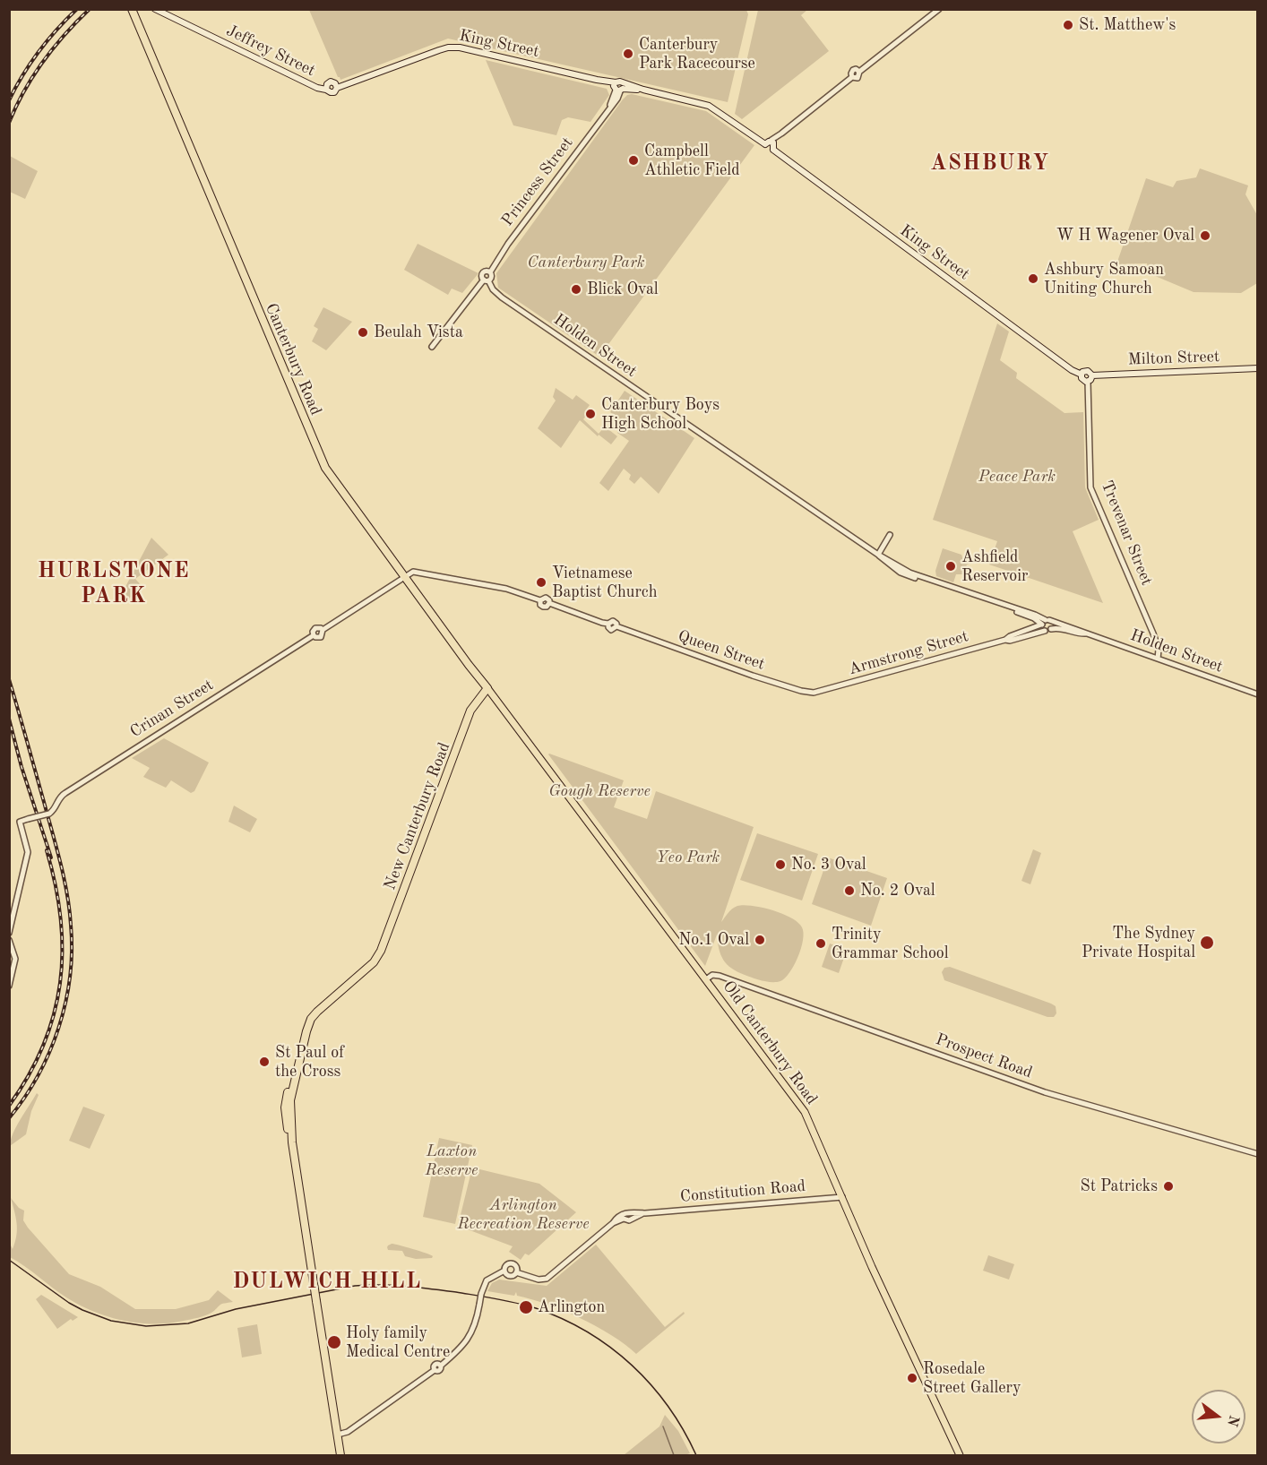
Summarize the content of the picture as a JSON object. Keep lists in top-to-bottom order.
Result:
{
  "streets": {
    "highway": ["Canterbury Road", "New Canterbury Road"],
    "main road": [
      "King Street",
      "Jeffrey Street",
      "Milton Street",
      "Old Canterbury Road"
    ],
    "street": [
      "Princess Street",
      "Holden Street",
      "Trevenar Street",
      "Queen Street",
      "Armstrong Street",
      "Crinan Street",
      "Prospect Road",
      "Constitution Road"
    ]
  },
  "crossings": [
    ["King Street", "Jeffrey Street"],
    ["King Street", "Princess Street"],
    ["King Street", "Milton Street"],
    ["King Street", "Trevenar Street"],
    ["Princess Street", "Holden Street"],
    ["Holden Street", "Trevenar Street"],
    ["Holden Street", "Armstrong Street"],
    ["Milton Street", "Trevenar Street"],
    ["Canterbury Road", "Queen Street"],
    ["Canterbury Road", "Crinan Street"],
    ["Canterbury Road", "New Canterbury Road"],
    ["Canterbury Road", "Old Canterbury Road"],
    ["Queen Street", "Armstrong Street"],
    ["Queen Street", "Crinan Street"],
    ["New Canterbury Road", "Old Canterbury Road"],
    ["Old Canterbury Road", "Prospect Road"],
    ["Old Canterbury Road", "Constitution Road"]
  ],
  "districts": ["ASHBURY", "HURLSTONE PARK", "DULWICH HILL"],
  "parks": [
    "Canterbury Park",
    "Peace Park",
    "Gough Reserve",
    "Yeo Park",
    "Laxton Reserve",
    "Arlington Recreation Reserve"
  ],
  "places": [
    "St. Matthew's",
    "Canterbury Park Racecourse",
    "Campbell Athletic Field",
    "W H Wagener Oval",
    "Ashbury Samoan Uniting Church",
    "Blick Oval",
    "Beulah Vista",
    "Canterbury Boys High School",
    "Ashfield Reservoir",
    "Vietnamese Baptist Church",
    "No. 3 Oval",
    "No. 2 Oval",
    "No.1 Oval",
    "The Sydney Private Hospital",
    "Trinity Grammar School",
    "St Paul of the Cross",
    "St Patricks",
    "Arlington",
    "Holy family Medical Centre",
    "Rosedale Street Gallery"
  ],
  "north": "right"
}
